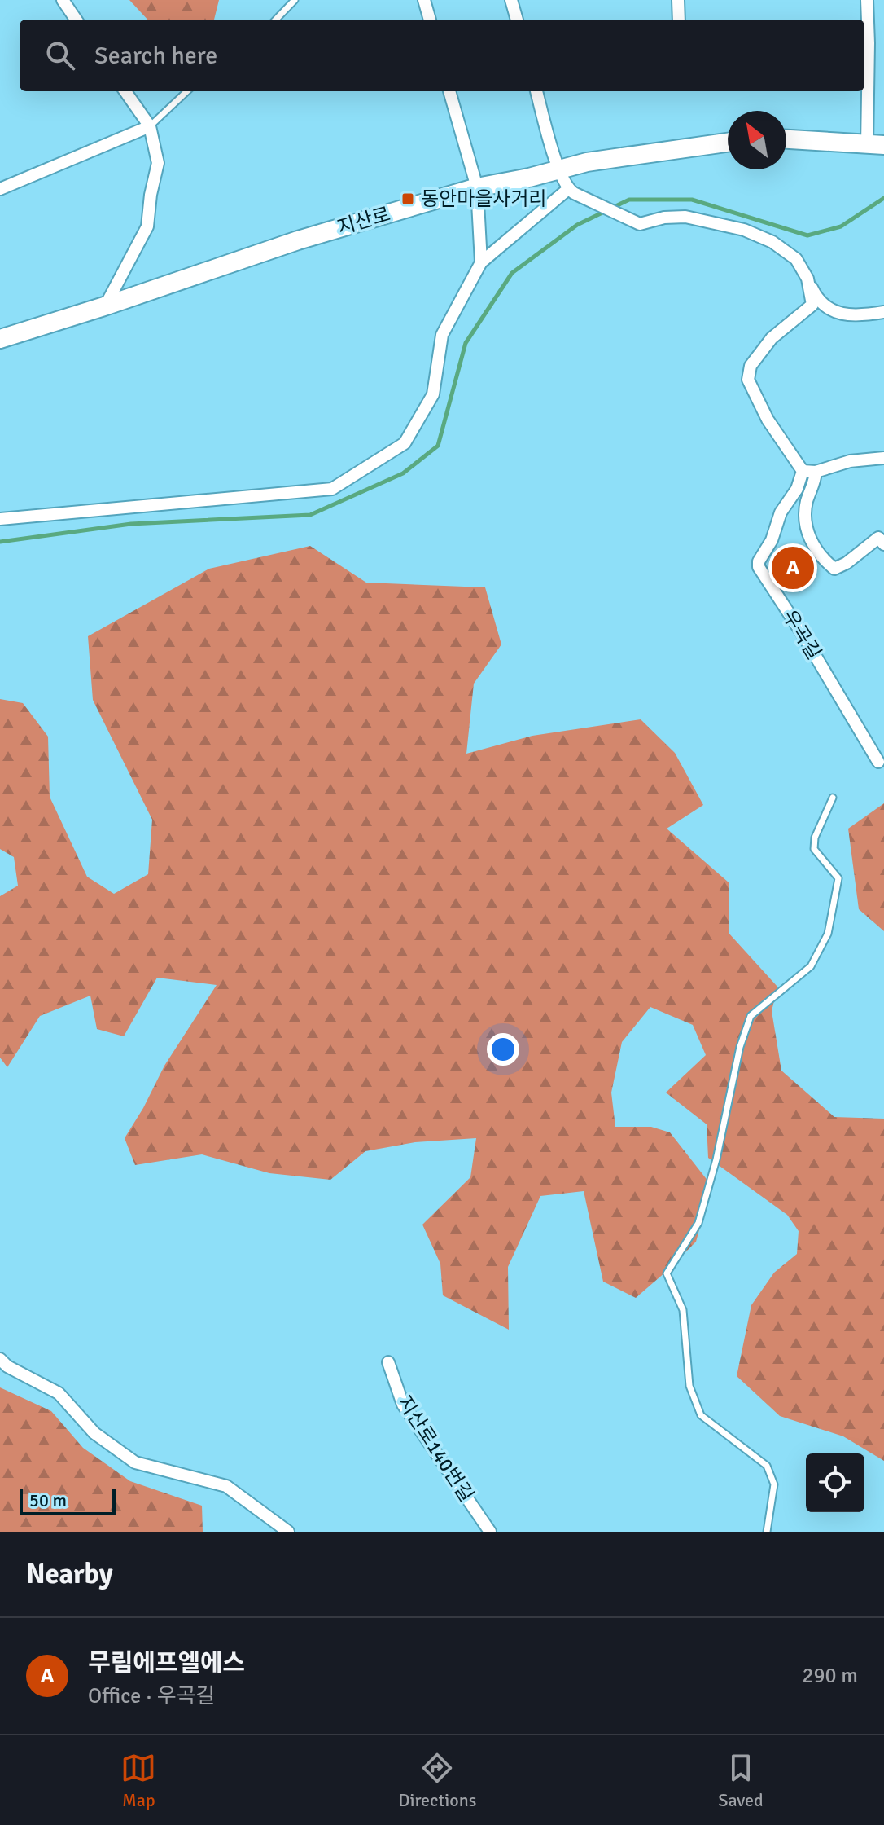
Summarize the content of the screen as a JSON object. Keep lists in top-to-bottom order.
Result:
{
  "streets": {
    "main road": ["지산로"],
    "street": ["우곡길", "지산로140번길"]
  },
  "places": {
    "transit": ["동안마을사거리"]
  },
  "scale_bar": "50 m",
  "north": "top left",
  "page": {
    "search": "Search here",
    "pins": "A",
    "scale": "50 m",
    "heading": "Nearby",
    "list": [
      {
        "mark": "A",
        "name": "무림에프엘에스",
        "note": "Office · 우곡길",
        "value": "290 m"
      }
    ],
    "nav": ["Map", "Directions", "Saved"]
  }
}
